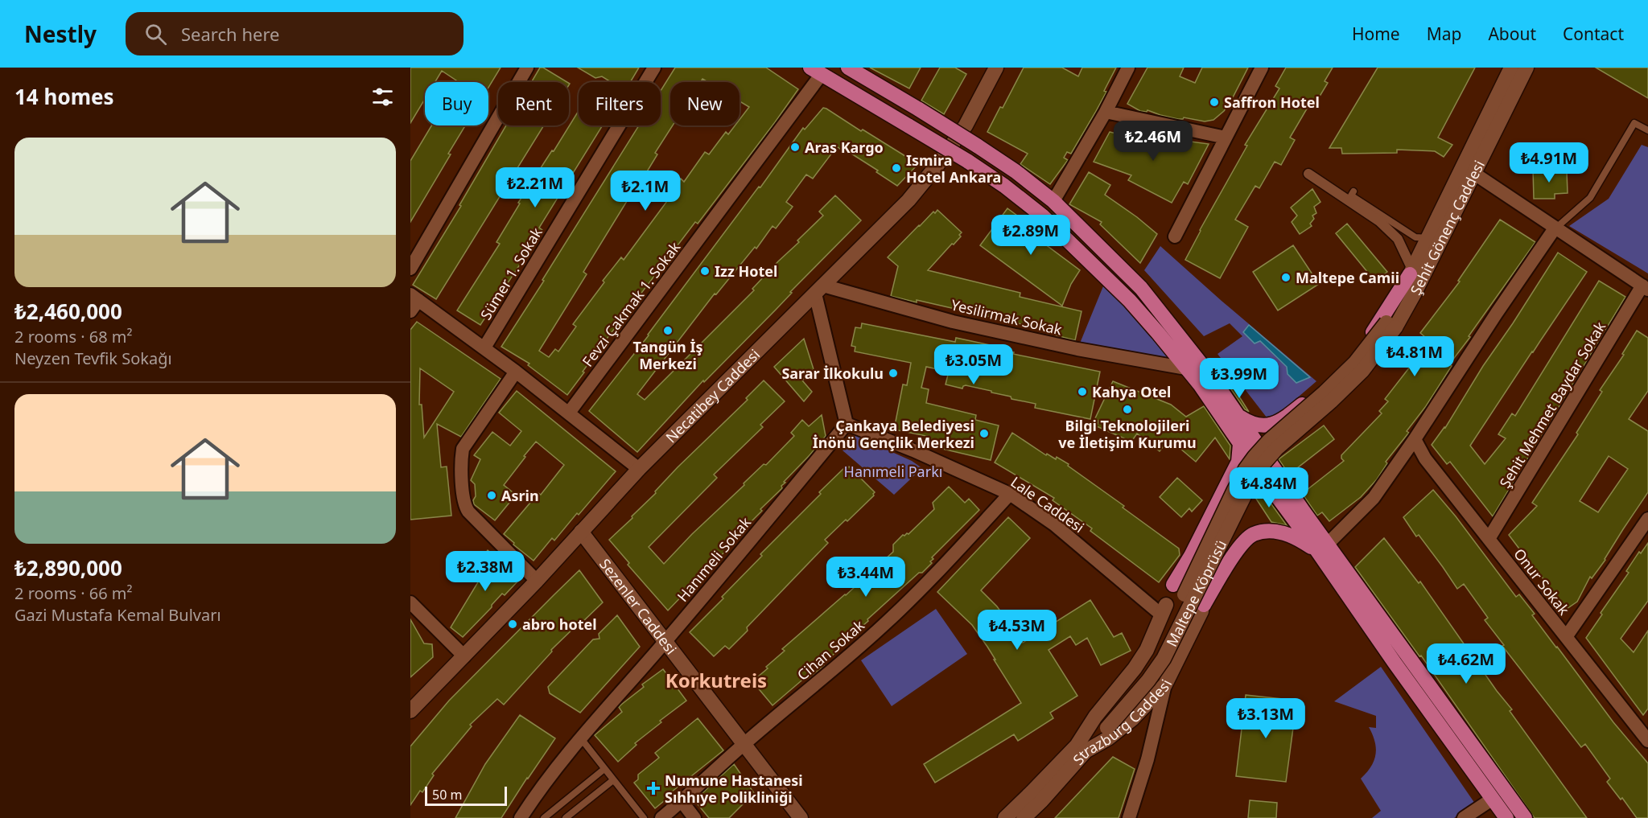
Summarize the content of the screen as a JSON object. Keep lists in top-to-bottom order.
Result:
{
  "streets": {
    "main road": [
      "Şehit Gönenç Caddesi",
      "Necatibey Caddesi",
      "Maltepe Köprüsü",
      "Sezenler Caddesi",
      "Strazburg Caddesi"
    ],
    "street": [
      "Sümer 1. Sokak",
      "Fevzi Çakmak 1. Sokak",
      "Yesilirmak Sokak",
      "Şehit Mehmet Baydar Sokak",
      "Lale Caddesi",
      "Hanımeli Sokak",
      "Onur Sokak",
      "Cihan Sokak"
    ]
  },
  "crossings": [
    ["Şehit Gönenç Caddesi", "Maltepe Köprüsü"],
    ["Yesilirmak Sokak", "Necatibey Caddesi"],
    ["Necatibey Caddesi", "Sezenler Caddesi"],
    ["Şehit Mehmet Baydar Sokak", "Onur Sokak"],
    ["Lale Caddesi", "Hanımeli Sokak"],
    ["Lale Caddesi", "Cihan Sokak"],
    ["Lale Caddesi", "Strazburg Caddesi"],
    ["Hanımeli Sokak", "Sezenler Caddesi"],
    ["Maltepe Köprüsü", "Strazburg Caddesi"],
    ["Sezenler Caddesi", "Cihan Sokak"]
  ],
  "districts": ["Korkutreis"],
  "parks": ["Hanımeli Parkı"],
  "places": {
    "other": [
      "Saffron Hotel",
      "Aras Kargo",
      "Ismira Hotel Ankara",
      "Izz Hotel",
      "Maltepe Camii",
      "Tangün İş Merkezi",
      "Sarar İlkokulu",
      "Kahya Otel",
      "Bilgi Teknolojileri ve İletişim Kurumu",
      "Çankaya Belediyesi İnönü Gençlik Merkezi",
      "Asrin",
      "abro hotel"
    ],
    "health": ["Numune Hastanesi Sıhhıye Polikliniği"]
  },
  "scale_bar": "50 m",
  "page": {
    "header": "Nestly",
    "search": "Search here",
    "nav": [
      "Home",
      "Map",
      "About",
      "Contact"
    ],
    "heading": "14 homes",
    "chip": [
      "Buy",
      "Rent",
      "Filters",
      "New"
    ],
    "price": [
      "₺2.46M",
      "₺4.91M",
      "₺2.21M",
      "₺2.1M",
      "₺2.89M",
      "₺4.81M",
      "₺3.05M",
      "₺3.99M",
      "₺4.84M",
      "₺2.38M",
      "₺3.44M",
      "₺4.53M",
      "₺4.62M",
      "₺3.13M"
    ],
    "list": [
      {
        "name": "₺2,460,000",
        "note": "2 rooms · 68 m² · Neyzen Tevfik Sokağı"
      },
      {
        "name": "₺2,890,000",
        "note": "2 rooms · 66 m² · Gazi Mustafa Kemal Bulvarı"
      }
    ],
    "scale": "50 m"
  }
}
